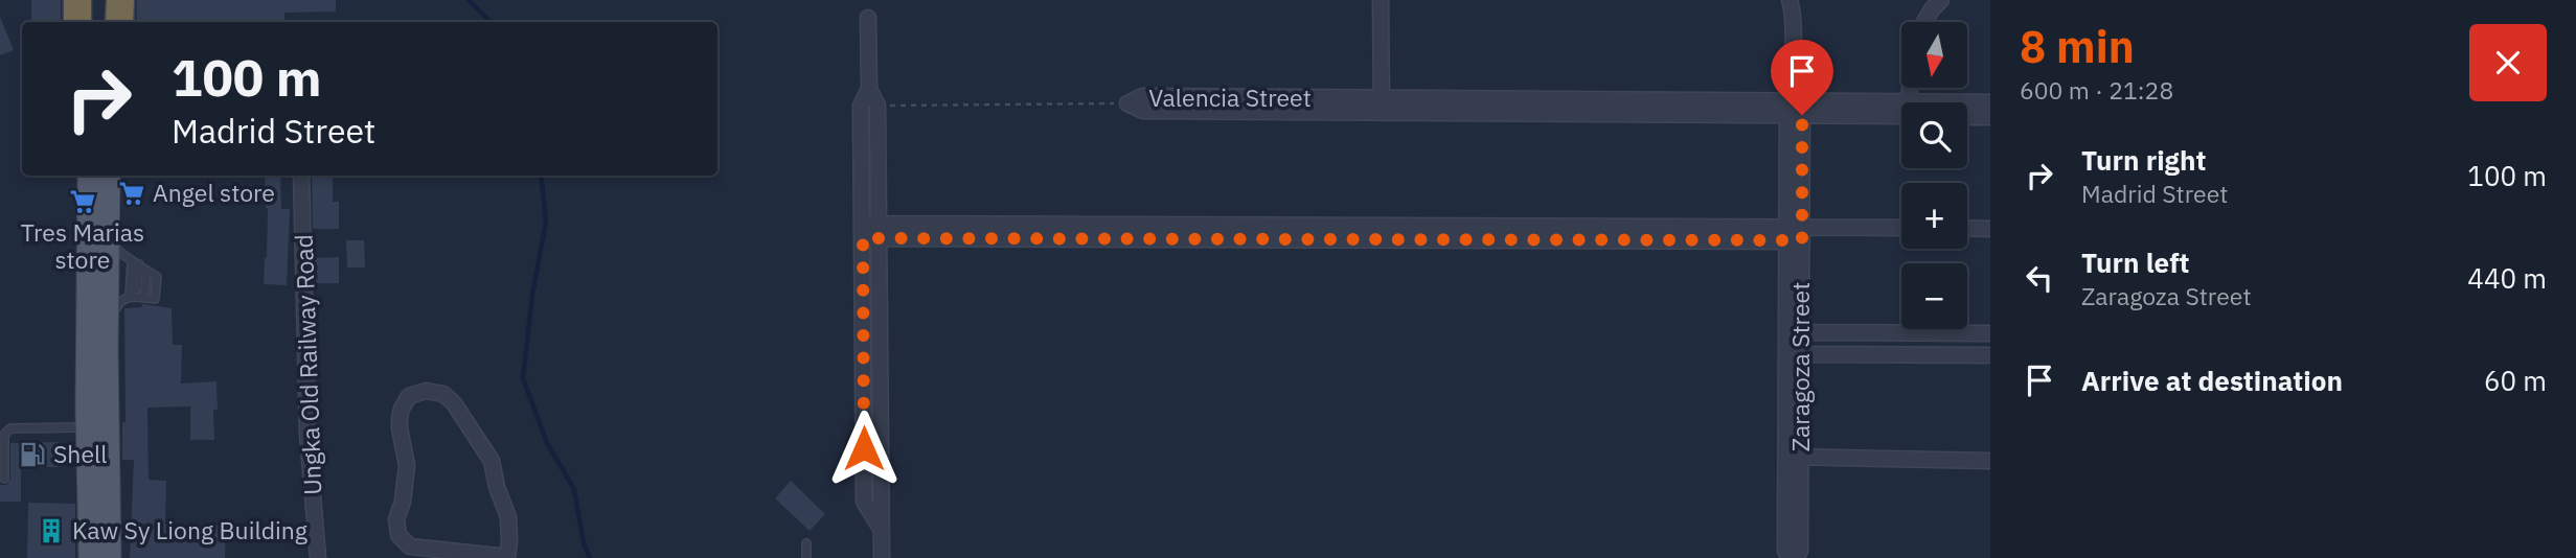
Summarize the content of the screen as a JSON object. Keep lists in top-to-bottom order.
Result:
{
  "streets": {
    "street": ["Valencia Street", "Ungka Old Railway Road", "Zaragoza Street"]
  },
  "crossings": [
    ["Valencia Street", "Zaragoza Street"]
  ],
  "places": {
    "supermarket": ["Angel store", "Tres Marias store"],
    "fuel station": ["Shell"],
    "building": ["Kaw Sy Liong Building"]
  },
  "north": "bottom",
  "page": {
    "heading": ["8 min", "600 m · 21:28"],
    "map_buttons": ["+", "−"],
    "turn": ["100 m", "Madrid Street"],
    "list": [
      {
        "name": "Turn right",
        "note": "Madrid Street",
        "value": "100 m"
      },
      {
        "name": "Turn left",
        "note": "Zaragoza Street",
        "value": "440 m"
      },
      {
        "name": "Arrive at destination",
        "value": "60 m"
      }
    ]
  }
}
